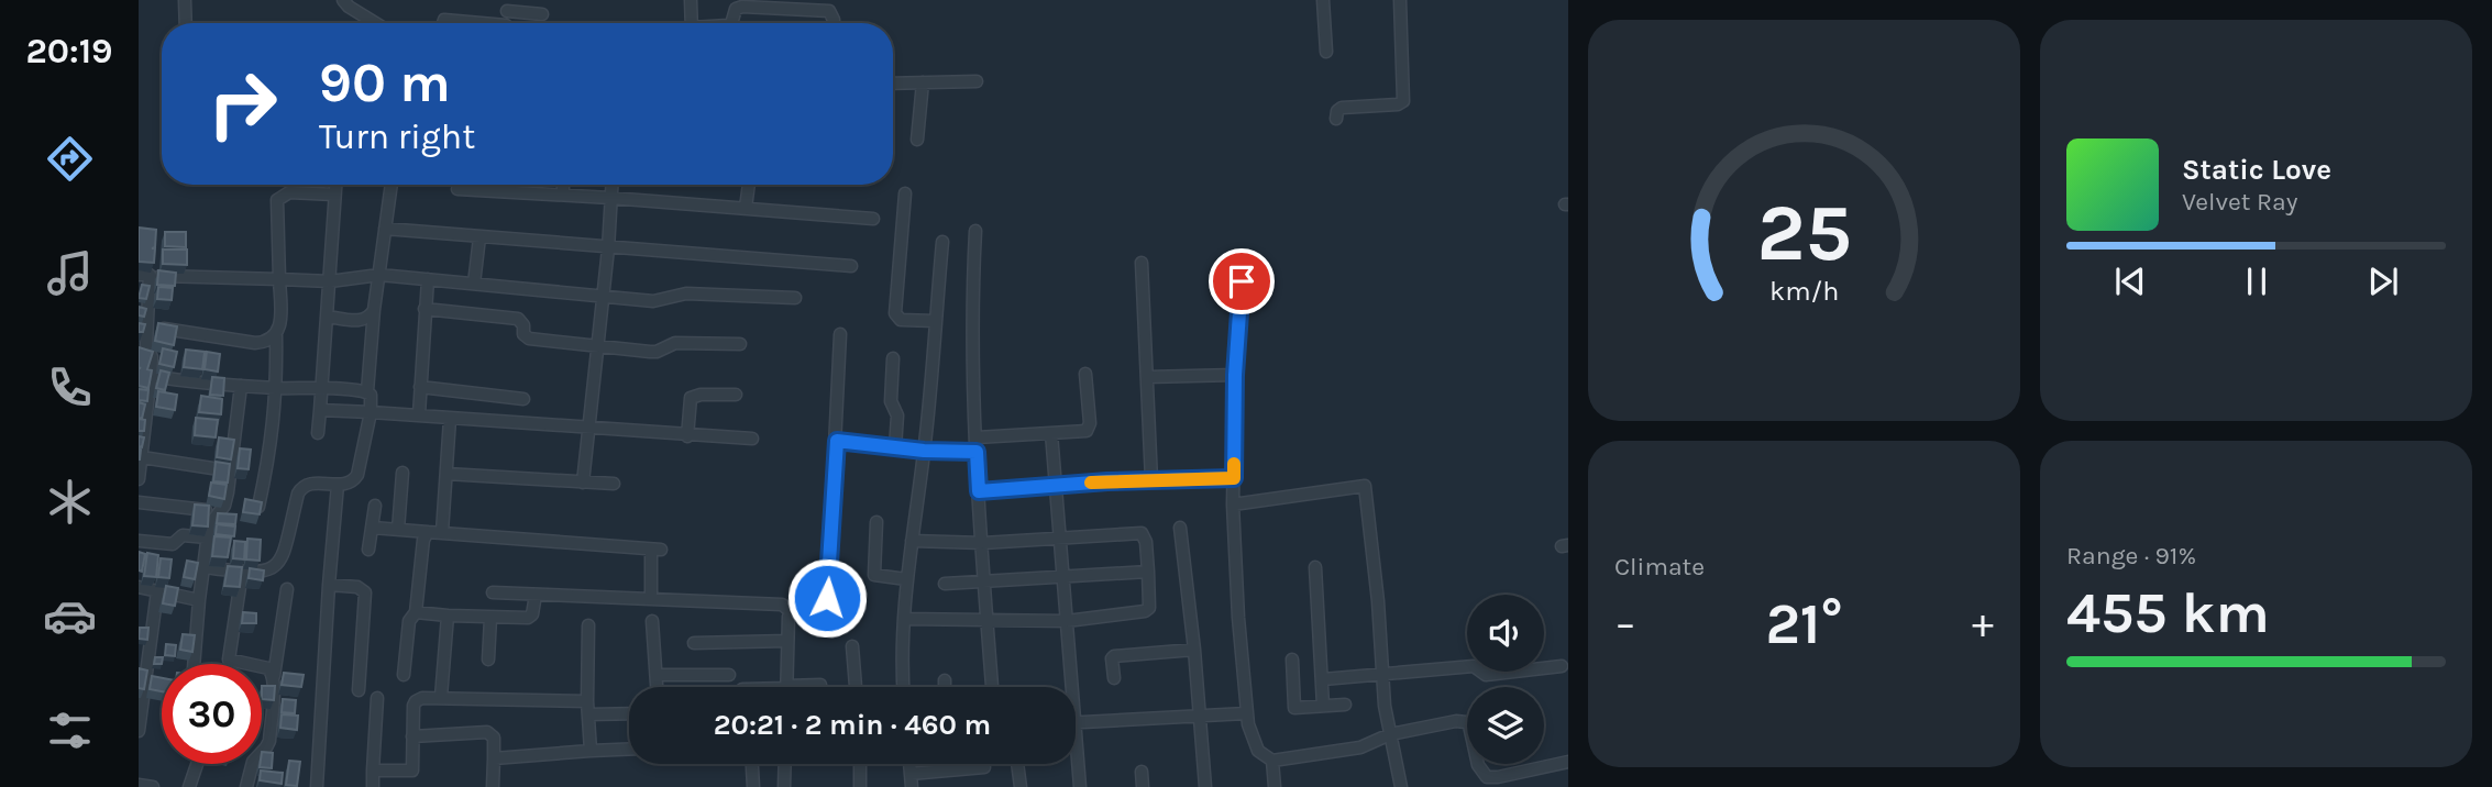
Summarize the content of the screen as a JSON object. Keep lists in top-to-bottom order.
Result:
{
  "page": {
    "tabs": "20:19",
    "turn": ["90 m", "Turn right"],
    "song": ["Static Love", "Velvet Ray"],
    "tile": [
      "Climate",
      ["Range · 91%", "455 km"]
    ],
    "heat": ["−", "21°", "+"],
    "limit": "30",
    "trip": "20:21 · 2 min · 460 m",
    "gauge": ["25", "km/h"]
  }
}
